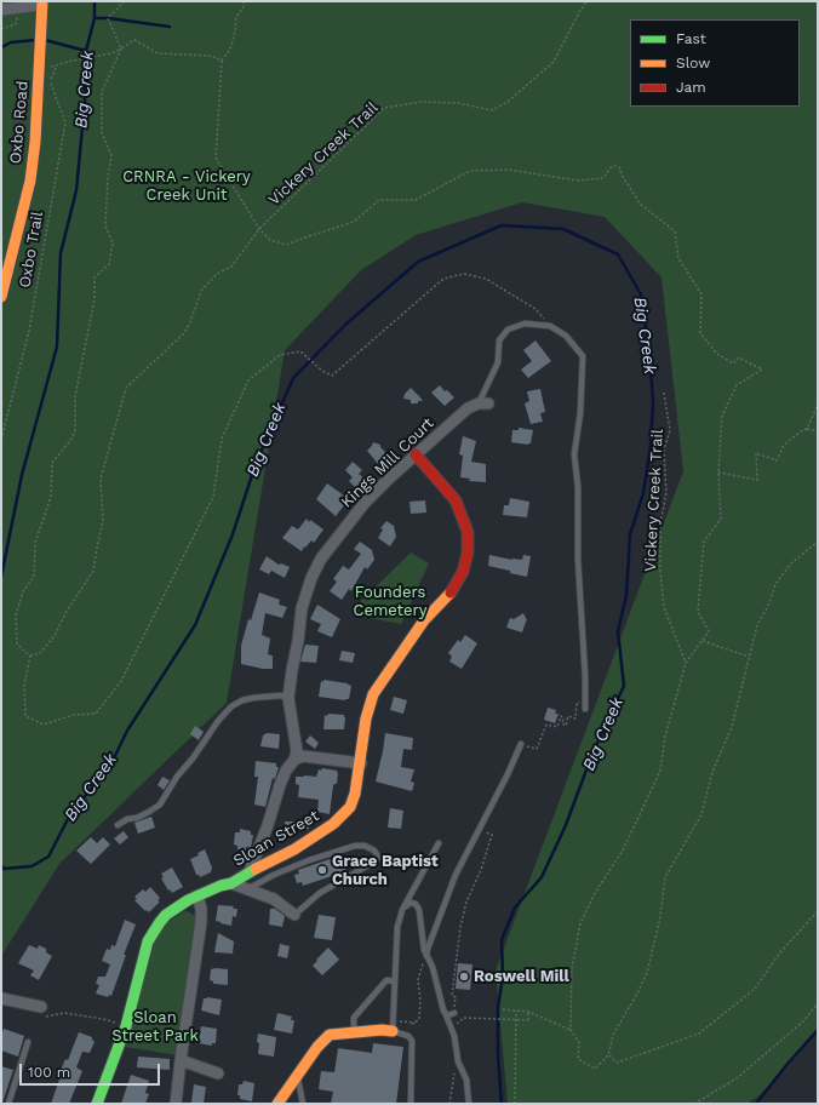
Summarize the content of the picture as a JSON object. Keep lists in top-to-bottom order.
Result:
{
  "streets": {
    "street": ["Oxbo Road", "Kings Mill Court", "Sloan Street"],
    "path": ["Vickery Creek Trail", "Oxbo Trail"]
  },
  "crossings": [
    ["Kings Mill Court", "Sloan Street"]
  ],
  "water": ["Big Creek"],
  "parks": ["CRNRA - Vickery Creek Unit", "Founders Cemetery", "Sloan Street Park"],
  "places": ["Grace Baptist Church", "Roswell Mill"],
  "legend": ["Fast", "Slow", "Jam"],
  "scale_bar": "100 m"
}
